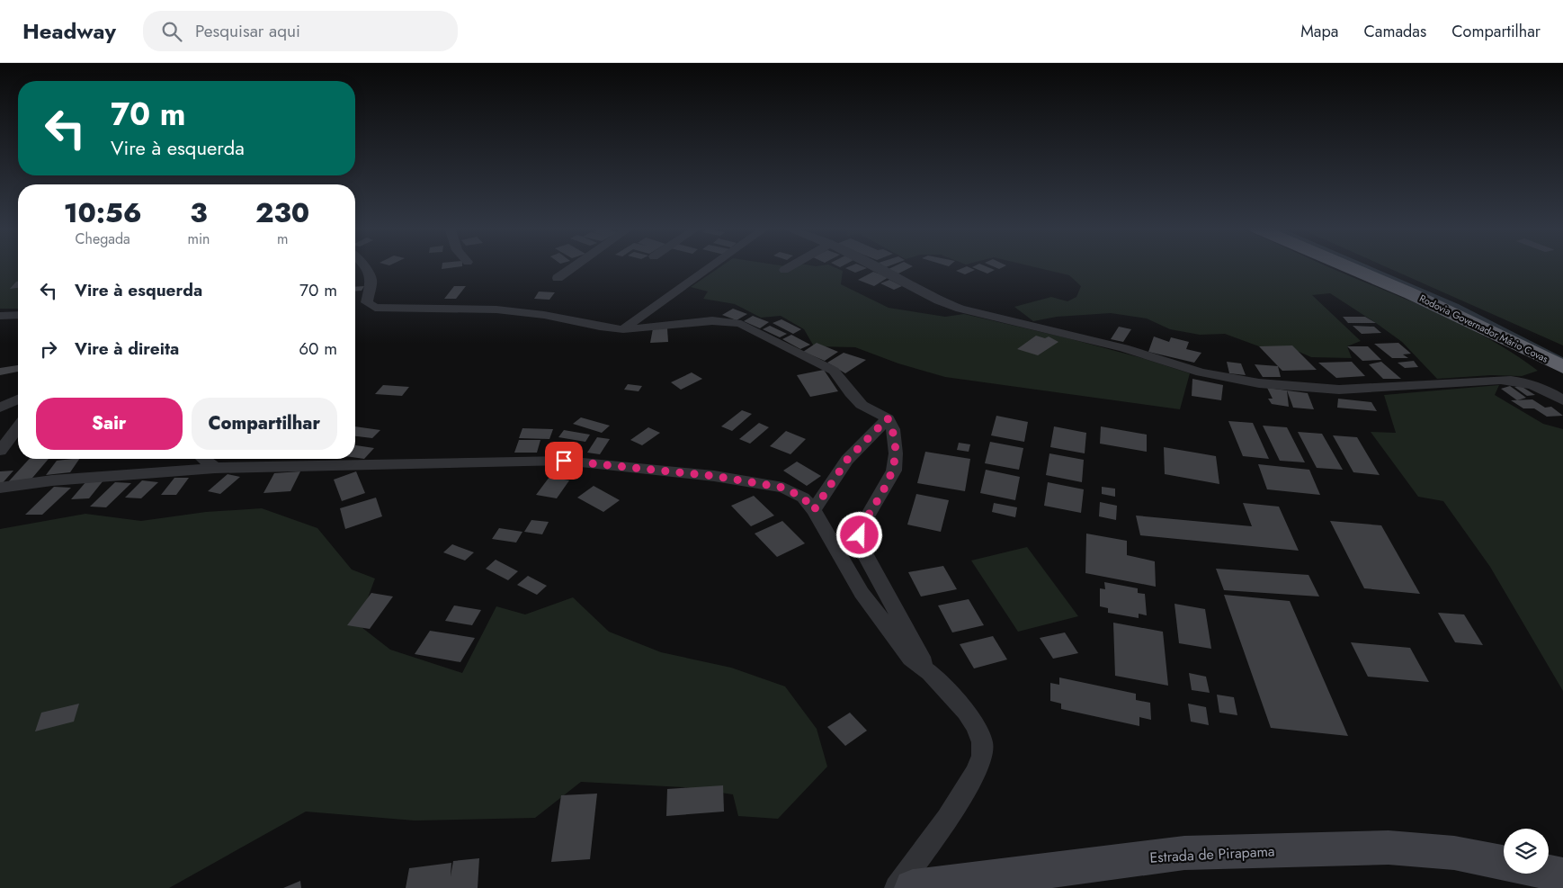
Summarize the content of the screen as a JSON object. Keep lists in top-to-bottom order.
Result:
{
  "streets": {
    "highway": ["Rodovia Governador Mário Covas"],
    "main road": ["Estrada de Pirapama"]
  },
  "page": {
    "header": "Headway",
    "search": "Pesquisar aqui",
    "nav": ["Mapa", "Camadas", "Compartilhar"],
    "turn": ["70 m", "Vire à esquerda"],
    "eta": [
      "10:56",
      "Chegada",
      "3",
      "min",
      "230",
      "m"
    ],
    "list": [
      {
        "name": "Vire à esquerda",
        "value": "70 m"
      },
      {
        "name": "Vire à direita",
        "value": "60 m"
      }
    ],
    "buttons": ["Sair", "Compartilhar"]
  }
}
